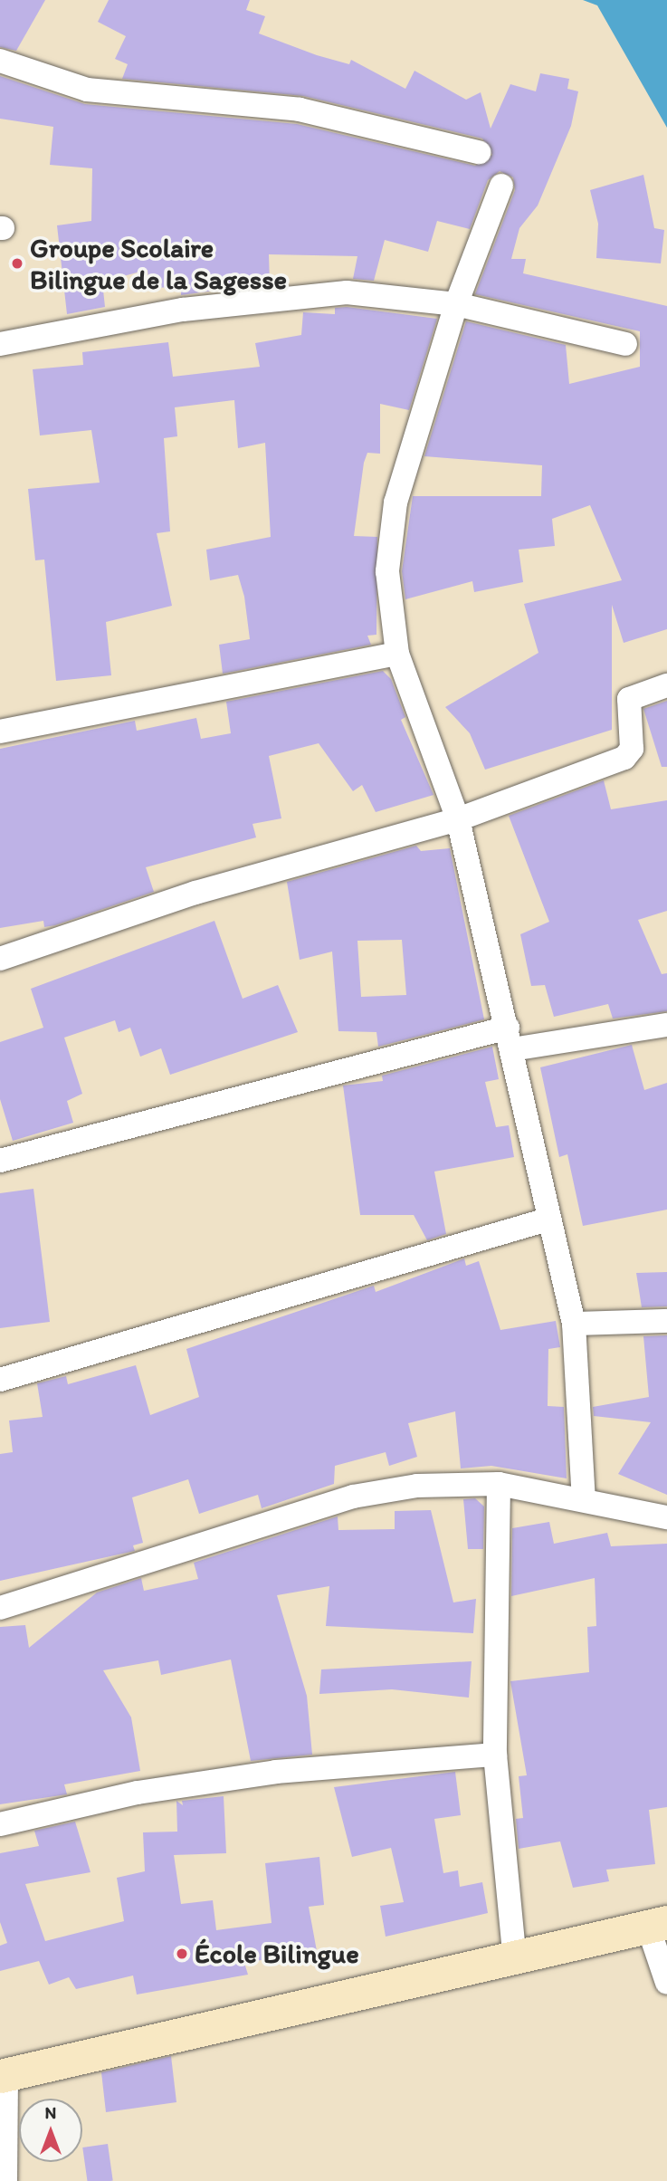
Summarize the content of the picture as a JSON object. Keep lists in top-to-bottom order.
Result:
{
  "places": ["Groupe Scolaire Bilingue de la Sagesse", "École Bilingue"],
  "north": "top"
}
